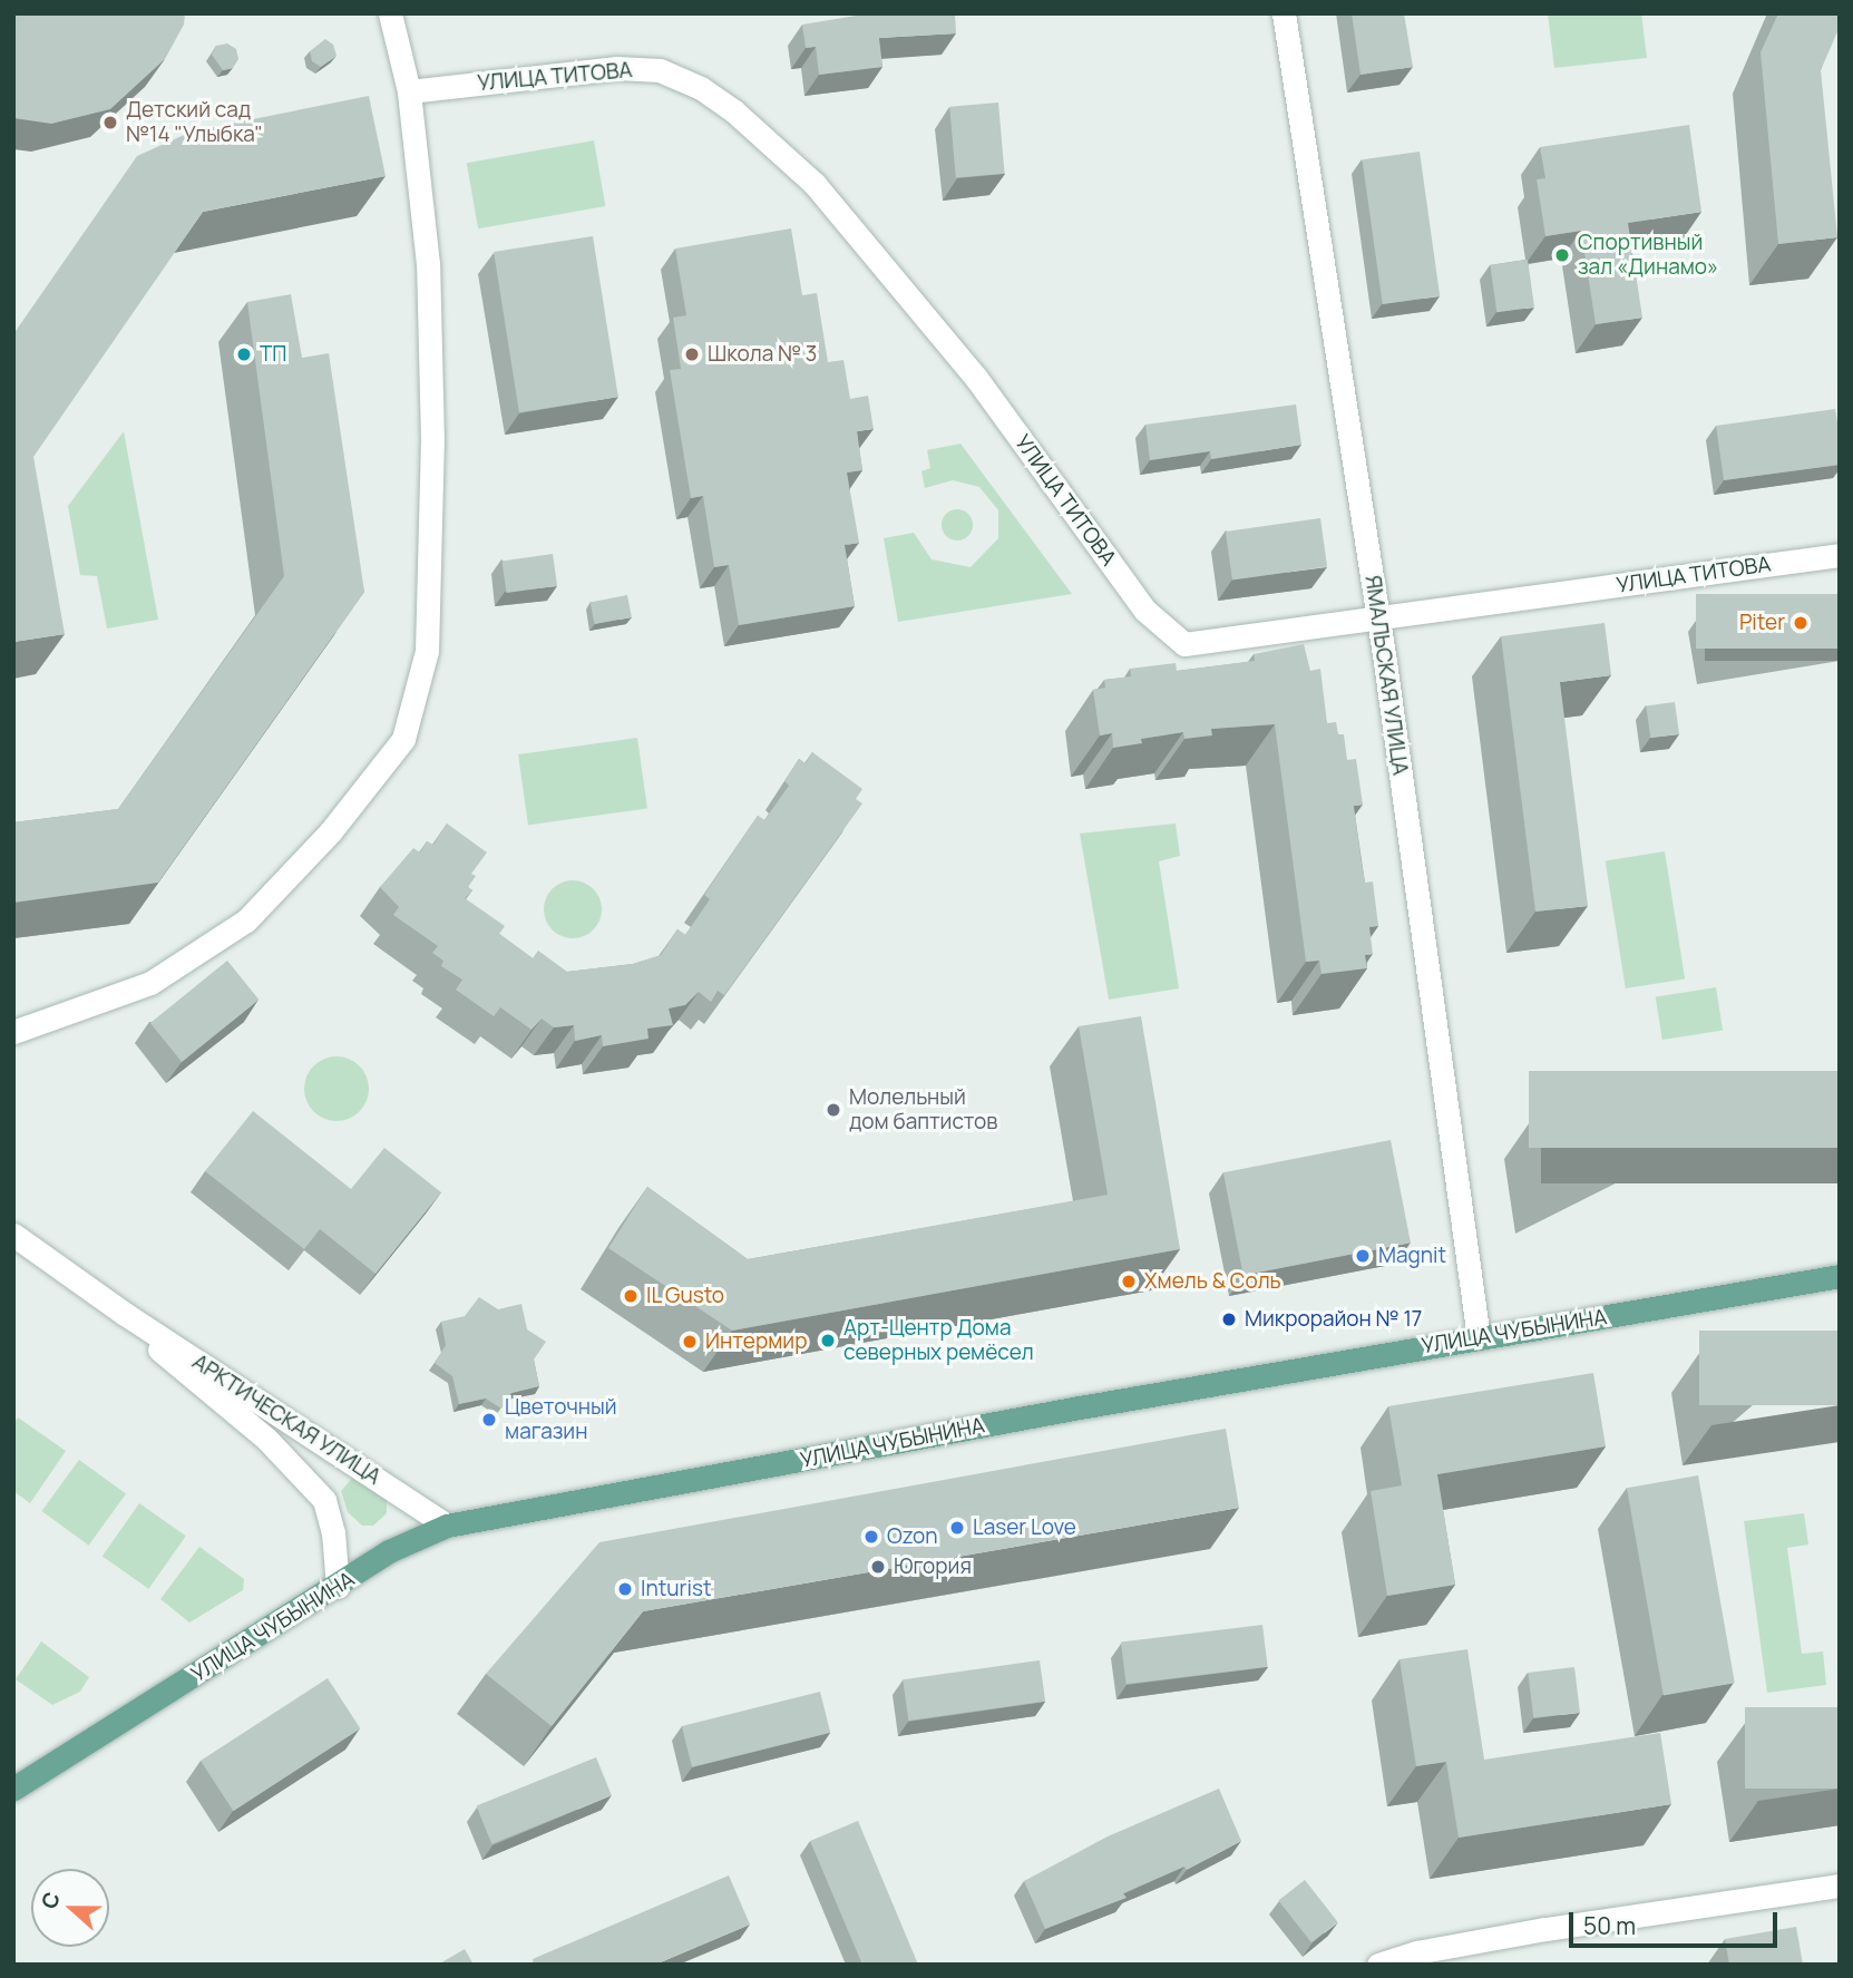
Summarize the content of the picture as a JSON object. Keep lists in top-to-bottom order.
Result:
{
  "streets": {
    "main road": ["УЛИЦА ЧУБЫНИНА"],
    "street": ["УЛИЦА ТИТОВА", "ЯМАЛЬСКАЯ УЛИЦА", "АРКТИЧЕСКАЯ УЛИЦА"]
  },
  "crossings": [
    ["УЛИЦА ТИТОВА", "ЯМАЛЬСКАЯ УЛИЦА"],
    ["ЯМАЛЬСКАЯ УЛИЦА", "УЛИЦА ЧУБЫНИНА"],
    ["УЛИЦА ЧУБЫНИНА", "АРКТИЧЕСКАЯ УЛИЦА"]
  ],
  "places": [
    "Детский сад №14 \"Улыбка\"",
    "Спортивный зал «Динамо»",
    "ТП",
    "Школа № 3",
    "Piter",
    "Молельный дом баптистов",
    "Magnit",
    "Хмель & Соль",
    "IL Gusto",
    "Микрорайон № 17",
    "Арт-Центр Дома северных ремёсел",
    "Интермир",
    "Цветочный магазин",
    "Laser Love",
    "Ozon",
    "Югория",
    "Inturist"
  ],
  "scale_bar": "50 m",
  "north": "left"
}
